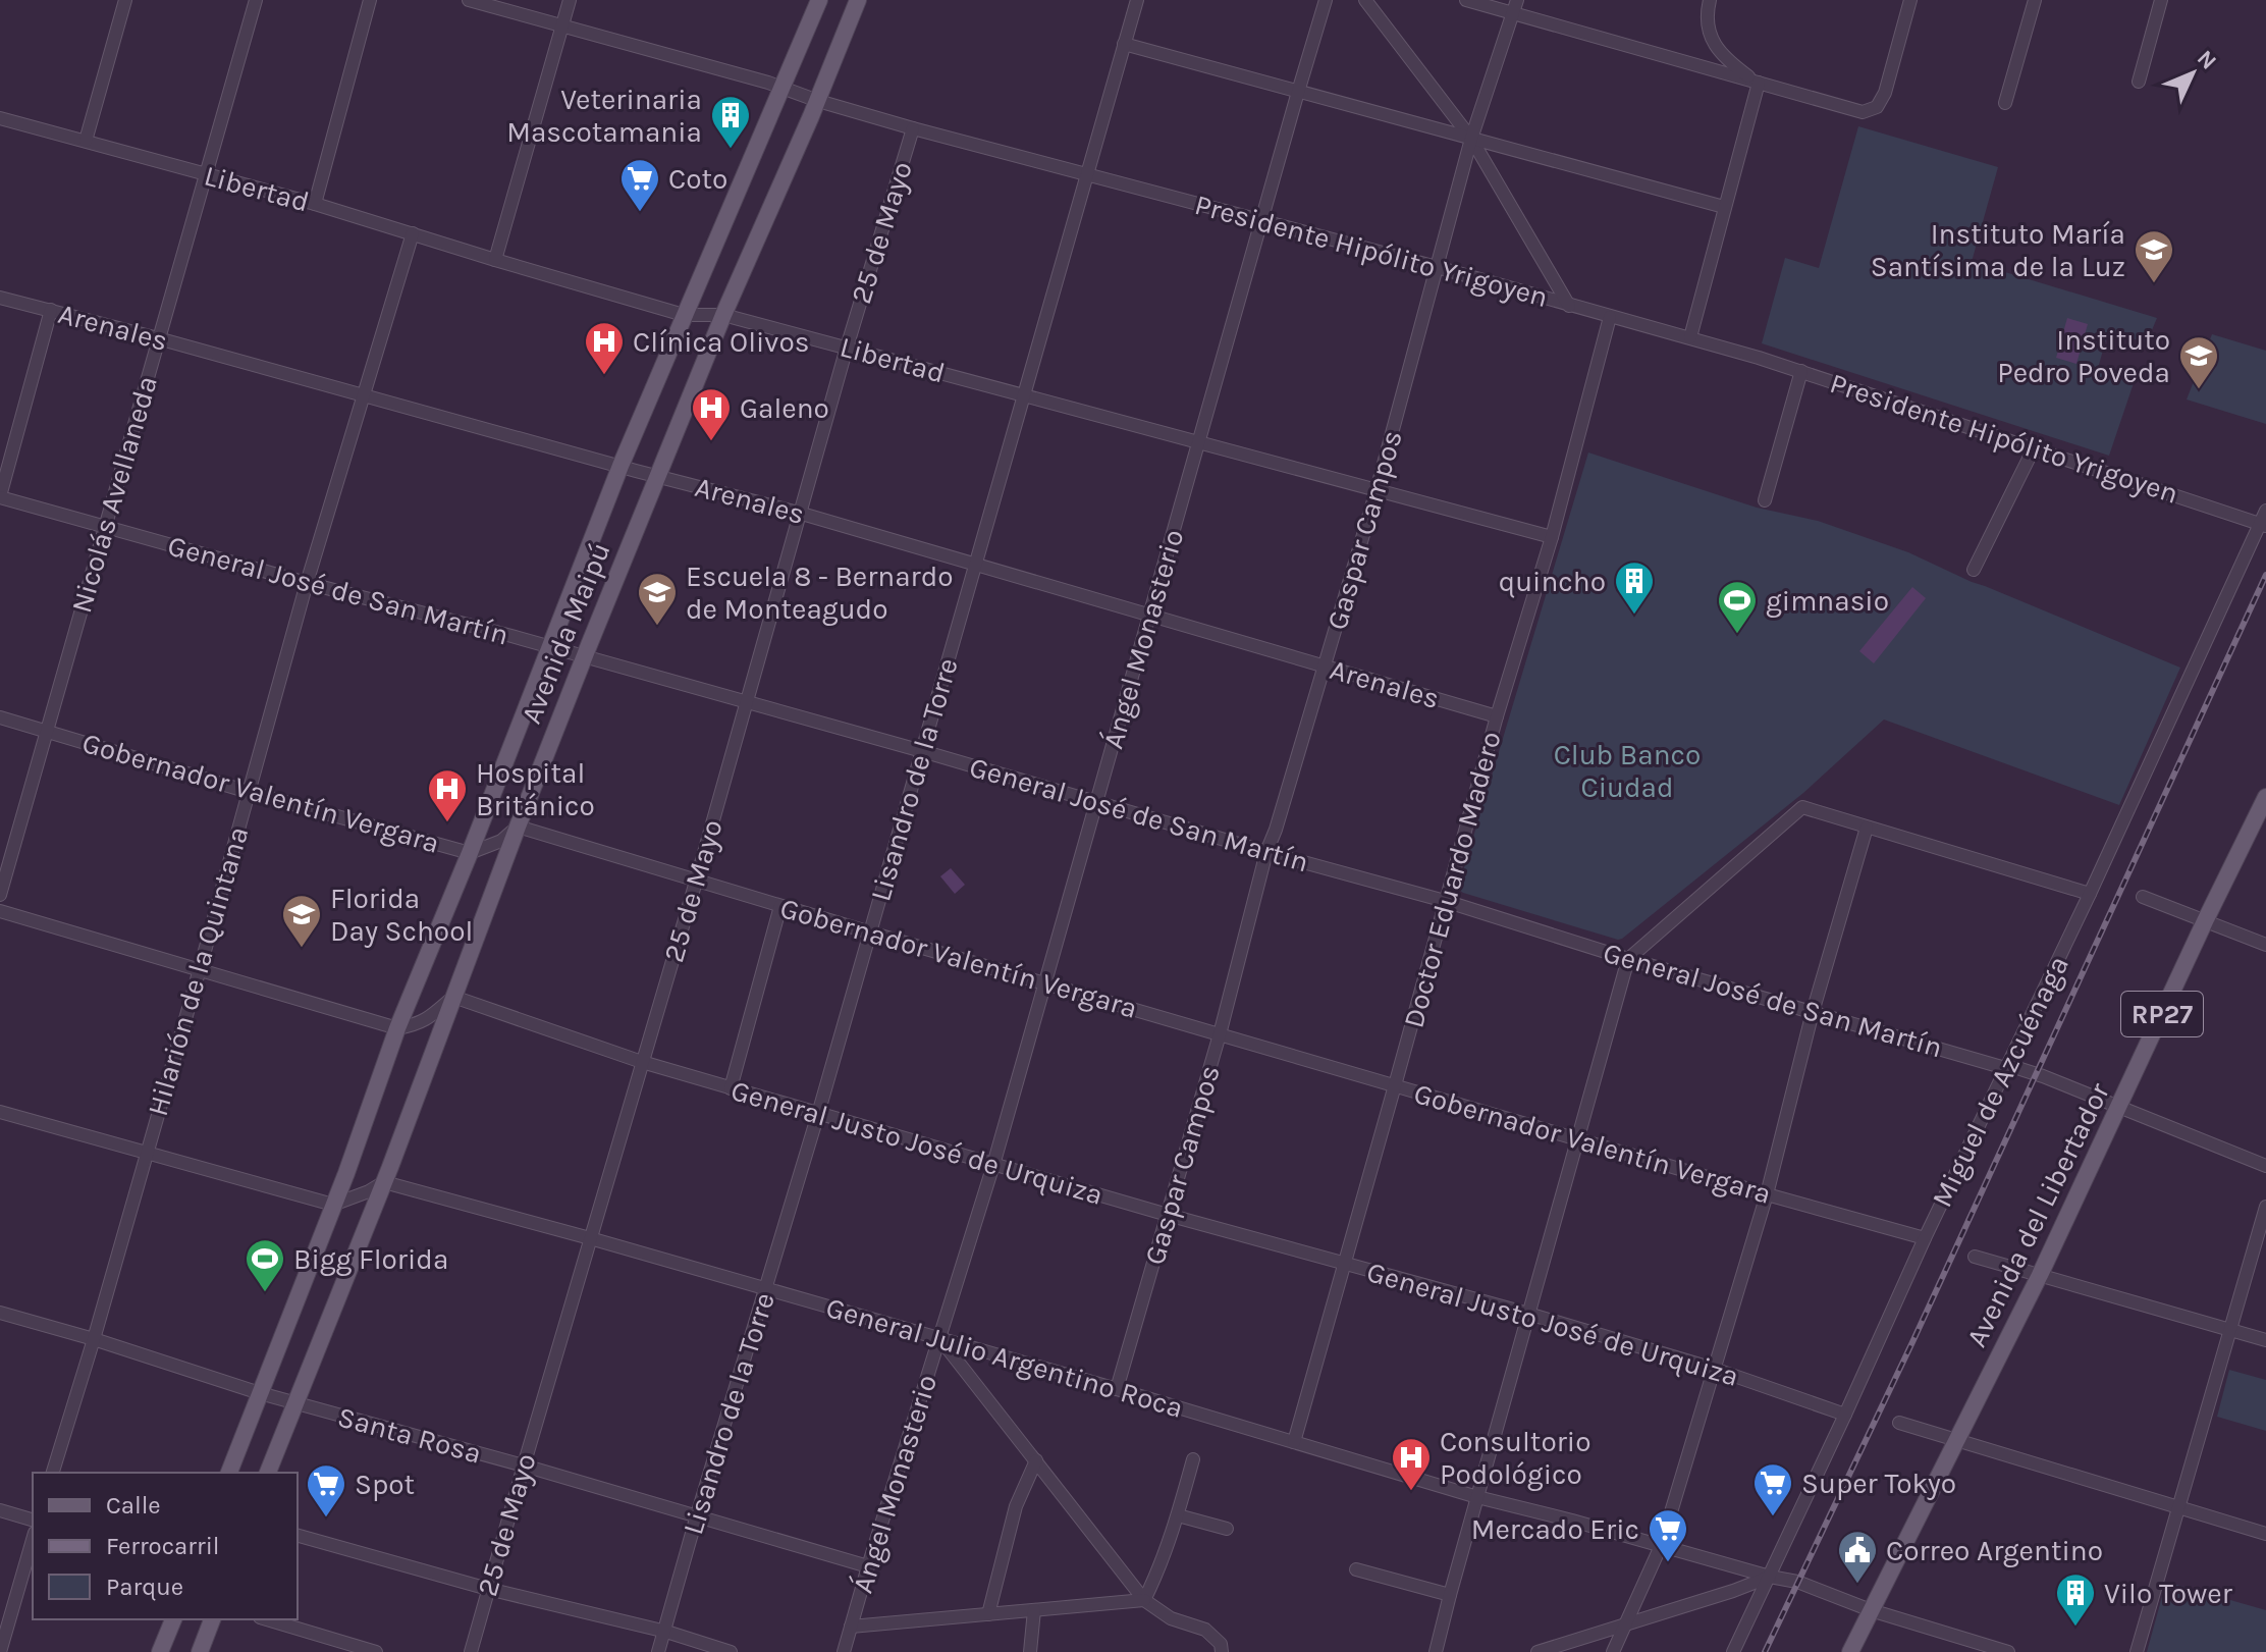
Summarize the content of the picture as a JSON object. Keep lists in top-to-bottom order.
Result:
{
  "streets": {
    "main road": ["Avenida Maipú", "RP27", "Avenida del Libertador"],
    "street": [
      "Libertad",
      "25 de Mayo",
      "Presidente Hipólito Yrigoyen",
      "Arenales",
      "Nicolás Avellaneda",
      "Gaspar Campos",
      "General José de San Martín",
      "Ángel Monasterio",
      "Lisandro de la Torre",
      "Gobernador Valentín Vergara",
      "Doctor Eduardo Madero",
      "Hilarión de la Quintana",
      "Miguel de Azcuénaga",
      "General Justo José de Urquiza",
      "General Julio Argentino Roca",
      "Santa Rosa"
    ]
  },
  "crossings": [
    ["Libertad", "25 de Mayo"],
    ["Libertad", "Nicolás Avellaneda"],
    ["Libertad", "Gaspar Campos"],
    ["Libertad", "Avenida Maipú"],
    ["Libertad", "Ángel Monasterio"],
    ["Libertad", "Lisandro de la Torre"],
    ["Libertad", "Doctor Eduardo Madero"],
    ["Libertad", "Hilarión de la Quintana"],
    ["25 de Mayo", "Presidente Hipólito Yrigoyen"],
    ["25 de Mayo", "Arenales"],
    ["25 de Mayo", "General José de San Martín"],
    ["25 de Mayo", "Gobernador Valentín Vergara"],
    ["25 de Mayo", "General Justo José de Urquiza"],
    ["25 de Mayo", "General Julio Argentino Roca"],
    ["25 de Mayo", "Santa Rosa"],
    ["Presidente Hipólito Yrigoyen", "Gaspar Campos"],
    ["Presidente Hipólito Yrigoyen", "Avenida Maipú"],
    ["Presidente Hipólito Yrigoyen", "Ángel Monasterio"],
    ["Presidente Hipólito Yrigoyen", "Lisandro de la Torre"],
    ["Presidente Hipólito Yrigoyen", "Doctor Eduardo Madero"],
    ["Presidente Hipólito Yrigoyen", "Miguel de Azcuénaga"],
    ["Arenales", "Nicolás Avellaneda"],
    ["Arenales", "Gaspar Campos"],
    ["Arenales", "Avenida Maipú"],
    ["Arenales", "Ángel Monasterio"],
    ["Arenales", "Lisandro de la Torre"],
    ["Arenales", "Doctor Eduardo Madero"],
    ["Arenales", "Hilarión de la Quintana"],
    ["Nicolás Avellaneda", "General José de San Martín"],
    ["Nicolás Avellaneda", "Gobernador Valentín Vergara"],
    ["Gaspar Campos", "General José de San Martín"],
    ["Gaspar Campos", "Gobernador Valentín Vergara"],
    ["Gaspar Campos", "General Justo José de Urquiza"],
    ["Gaspar Campos", "General Julio Argentino Roca"],
    ["General José de San Martín", "Avenida Maipú"],
    ["General José de San Martín", "Ángel Monasterio"],
    ["General José de San Martín", "Lisandro de la Torre"],
    ["General José de San Martín", "Doctor Eduardo Madero"],
    ["General José de San Martín", "Hilarión de la Quintana"],
    ["General José de San Martín", "Miguel de Azcuénaga"],
    ["General José de San Martín", "Avenida del Libertador"],
    ["Avenida Maipú", "Gobernador Valentín Vergara"],
    ["Avenida Maipú", "General Justo José de Urquiza"],
    ["Avenida Maipú", "General Julio Argentino Roca"],
    ["Avenida Maipú", "Santa Rosa"],
    ["Ángel Monasterio", "Gobernador Valentín Vergara"],
    ["Ángel Monasterio", "General Justo José de Urquiza"],
    ["Ángel Monasterio", "General Julio Argentino Roca"],
    ["Ángel Monasterio", "Santa Rosa"],
    ["Lisandro de la Torre", "Gobernador Valentín Vergara"],
    ["Lisandro de la Torre", "General Justo José de Urquiza"],
    ["Lisandro de la Torre", "General Julio Argentino Roca"],
    ["Lisandro de la Torre", "Santa Rosa"],
    ["Gobernador Valentín Vergara", "Doctor Eduardo Madero"],
    ["Gobernador Valentín Vergara", "Hilarión de la Quintana"],
    ["Gobernador Valentín Vergara", "Miguel de Azcuénaga"],
    ["Doctor Eduardo Madero", "General Justo José de Urquiza"],
    ["Doctor Eduardo Madero", "General Julio Argentino Roca"],
    ["Hilarión de la Quintana", "Santa Rosa"],
    ["Miguel de Azcuénaga", "General Justo José de Urquiza"],
    ["Miguel de Azcuénaga", "General Julio Argentino Roca"],
    ["Avenida del Libertador", "General Julio Argentino Roca"]
  ],
  "parks": ["Club Banco Ciudad"],
  "places": {
    "building": ["Veterinaria Mascotamania", "quincho", "Vilo Tower"],
    "supermarket": [
      "Coto",
      "Super Tokyo",
      "Spot",
      "Mercado Eric"
    ],
    "school or university": [
      "Instituto María Santísima de la Luz",
      "Instituto Pedro Poveda",
      "Escuela 8 - Bernardo de Monteagudo",
      "Florida Day School"
    ],
    "hospital": [
      "Clínica Olivos",
      "Galeno",
      "Hospital Británico",
      "Consultorio Podológico"
    ],
    "sports": ["gimnasio", "Bigg Florida"],
    "public building": ["Correo Argentino"]
  },
  "legend": ["Calle", "Ferrocarril", "Parque"],
  "north": "top right"
}
